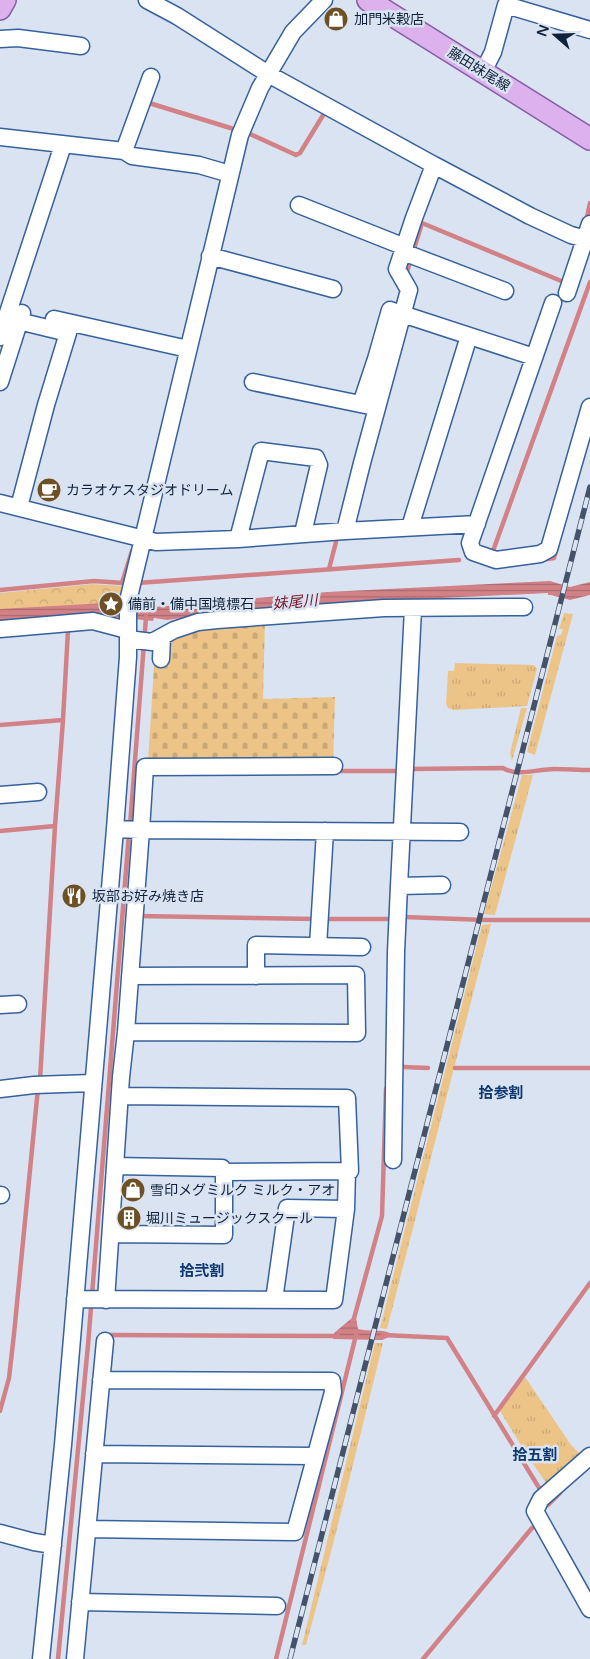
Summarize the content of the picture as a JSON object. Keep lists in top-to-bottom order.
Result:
{
  "streets": {
    "main road": ["藤田妹尾線"]
  },
  "districts": ["拾参割", "拾弐割", "拾五割"],
  "water": ["妹尾川"],
  "places": {
    "shop": ["加門米穀店", "雪印メグミルク ミルク・アオ"],
    "cafe": ["カラオケスタジオドリーム"],
    "place": ["備前・備中国境標石"],
    "restaurant": ["坂部お好み焼き店"],
    "building": ["堀川ミュージックスクール"]
  },
  "north": "left"
}
